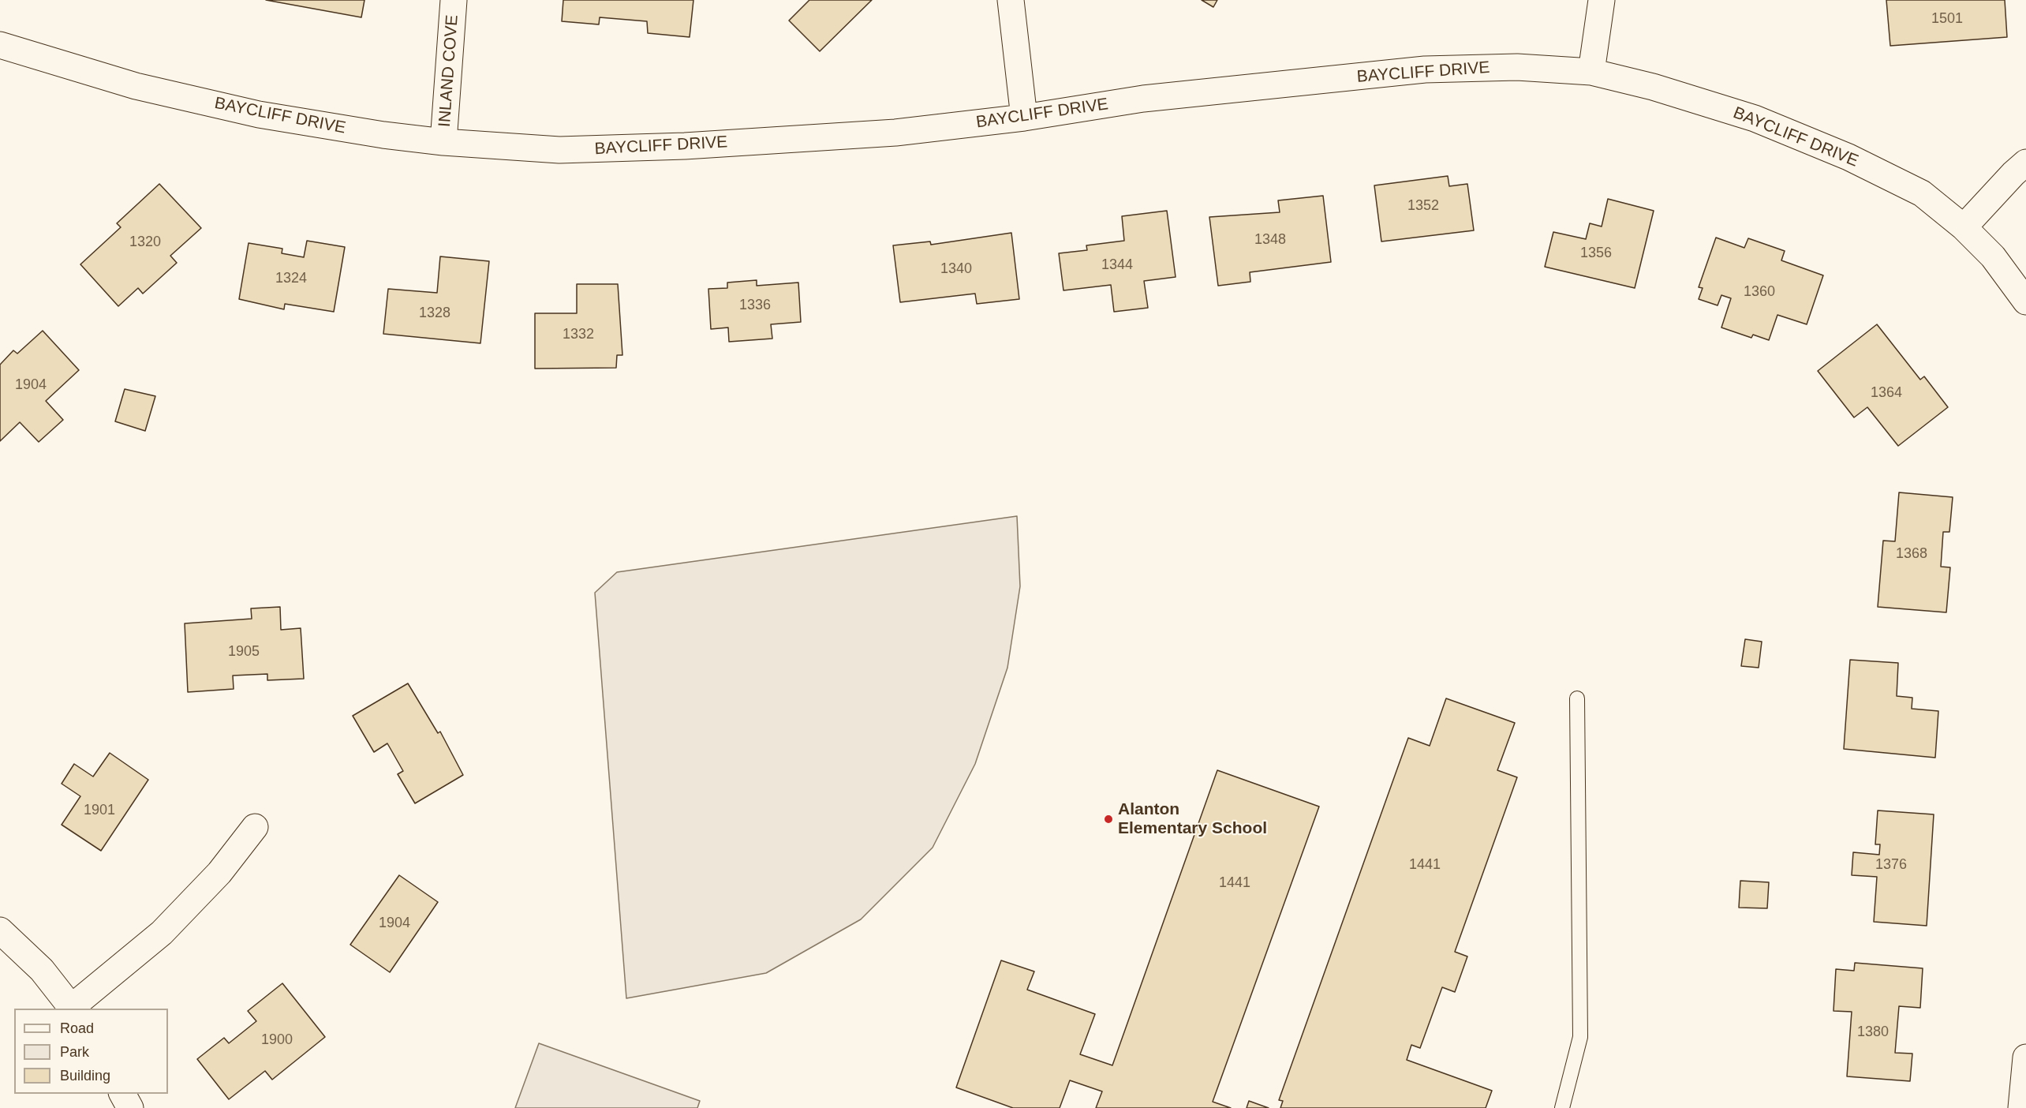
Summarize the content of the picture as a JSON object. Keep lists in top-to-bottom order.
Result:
{
  "streets": {
    "street": ["INLAND COVE", "BAYCLIFF DRIVE"]
  },
  "crossings": [
    ["INLAND COVE", "BAYCLIFF DRIVE"]
  ],
  "places": ["Alanton Elementary School"],
  "house_numbers": [
    "1501",
    "1352",
    "1348",
    "1320",
    "1356",
    "1344",
    "1340",
    "1324",
    "1360",
    "1336",
    "1328",
    "1332",
    "1904",
    "1364",
    "1368",
    "1905",
    "1901",
    "1441",
    "1376",
    "1441",
    "1904",
    "1380",
    "1900"
  ],
  "legend": ["Road", "Park", "Building"]
}
